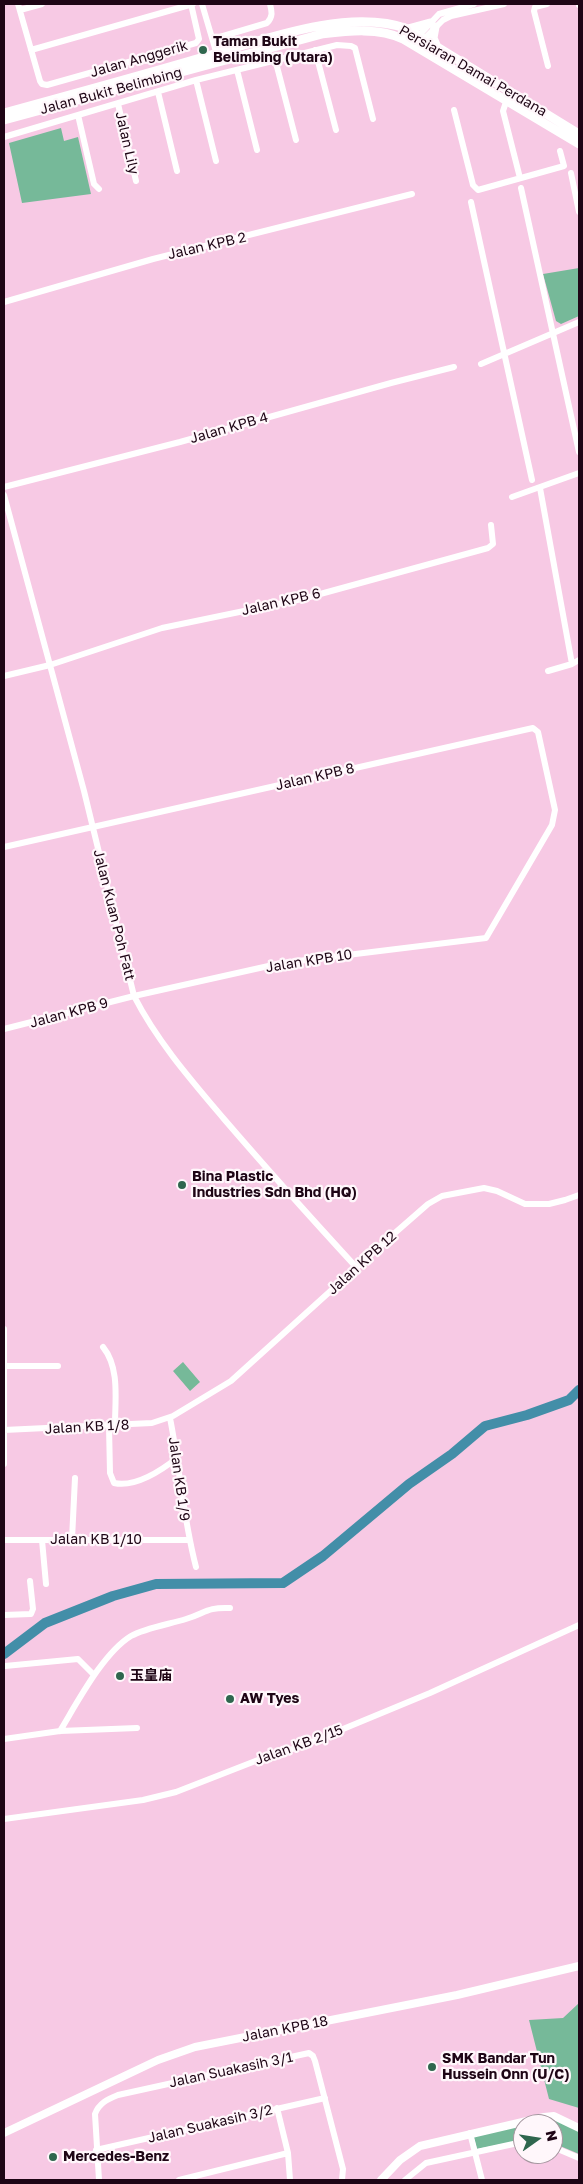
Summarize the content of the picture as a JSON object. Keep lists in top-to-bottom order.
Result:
{
  "streets": {
    "main road": ["Persiaran Damai Perdana", "Jalan Bukit Belimbing"],
    "street": [
      "Jalan Anggerik",
      "Jalan Lily",
      "Jalan KPB 2",
      "Jalan KPB 4",
      "Jalan KPB 6",
      "Jalan KPB 8",
      "Jalan Kuan Poh Fatt",
      "Jalan KPB 10",
      "Jalan KPB 9",
      "Jalan KPB 12",
      "Jalan KB 1/8",
      "Jalan KB 1/9",
      "Jalan KB 1/10",
      "Jalan KB 2/15",
      "Jalan KPB 18",
      "Jalan Suakasih 3/1",
      "Jalan Suakasih 3/2"
    ]
  },
  "crossings": [
    ["Persiaran Damai Perdana", "Jalan Bukit Belimbing"],
    ["Jalan KPB 6", "Jalan Kuan Poh Fatt"],
    ["Jalan KPB 8", "Jalan Kuan Poh Fatt"],
    ["Jalan KPB 8", "Jalan KPB 10"],
    ["Jalan Kuan Poh Fatt", "Jalan KPB 10"],
    ["Jalan Kuan Poh Fatt", "Jalan KPB 9"],
    ["Jalan Kuan Poh Fatt", "Jalan KPB 12"],
    ["Jalan KPB 10", "Jalan KPB 9"],
    ["Jalan KPB 12", "Jalan KB 1/8"],
    ["Jalan KPB 12", "Jalan KB 1/9"],
    ["Jalan KB 1/8", "Jalan KB 1/9"],
    ["Jalan KB 1/9", "Jalan KB 1/10"],
    ["Jalan Suakasih 3/1", "Jalan Suakasih 3/2"]
  ],
  "places": [
    "Taman Bukit Belimbing (Utara)",
    "Bina Plastic Industries Sdn Bhd (HQ)",
    "玉皇庙",
    "AW Tyes",
    "SMK Bandar Tun Hussein Onn (U/C)",
    "Mercedes-Benz"
  ],
  "north": "right"
}
